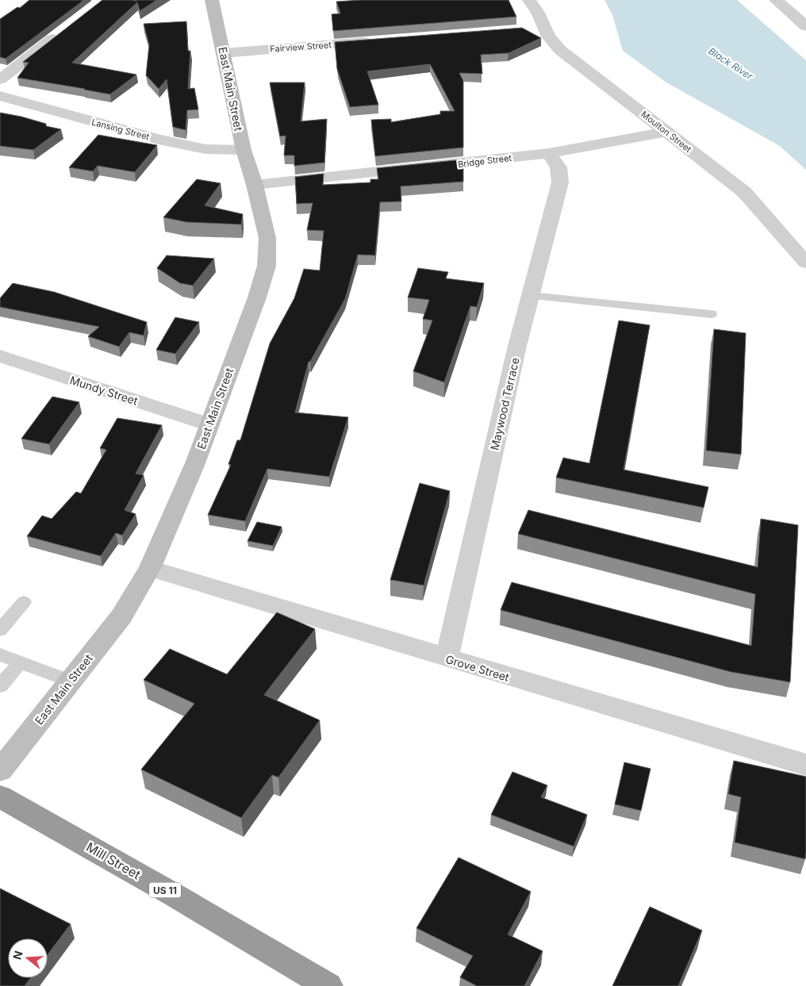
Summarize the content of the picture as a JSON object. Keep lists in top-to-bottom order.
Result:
{
  "streets": {
    "highway": ["Mill Street", "US 11"],
    "street": [
      "Fairview Street",
      "East Main Street",
      "Lansing Street",
      "Moulton Street",
      "Bridge Street",
      "Mundy Street",
      "Maywood Terrace",
      "Grove Street"
    ]
  },
  "crossings": [
    ["Fairview Street", "East Main Street"],
    ["East Main Street", "Lansing Street"],
    ["East Main Street", "Bridge Street"],
    ["East Main Street", "Mundy Street"],
    ["East Main Street", "Grove Street"],
    ["Moulton Street", "Bridge Street"],
    ["Bridge Street", "Maywood Terrace"],
    ["Maywood Terrace", "Grove Street"]
  ],
  "water": ["Black River"],
  "north": "left"
}
